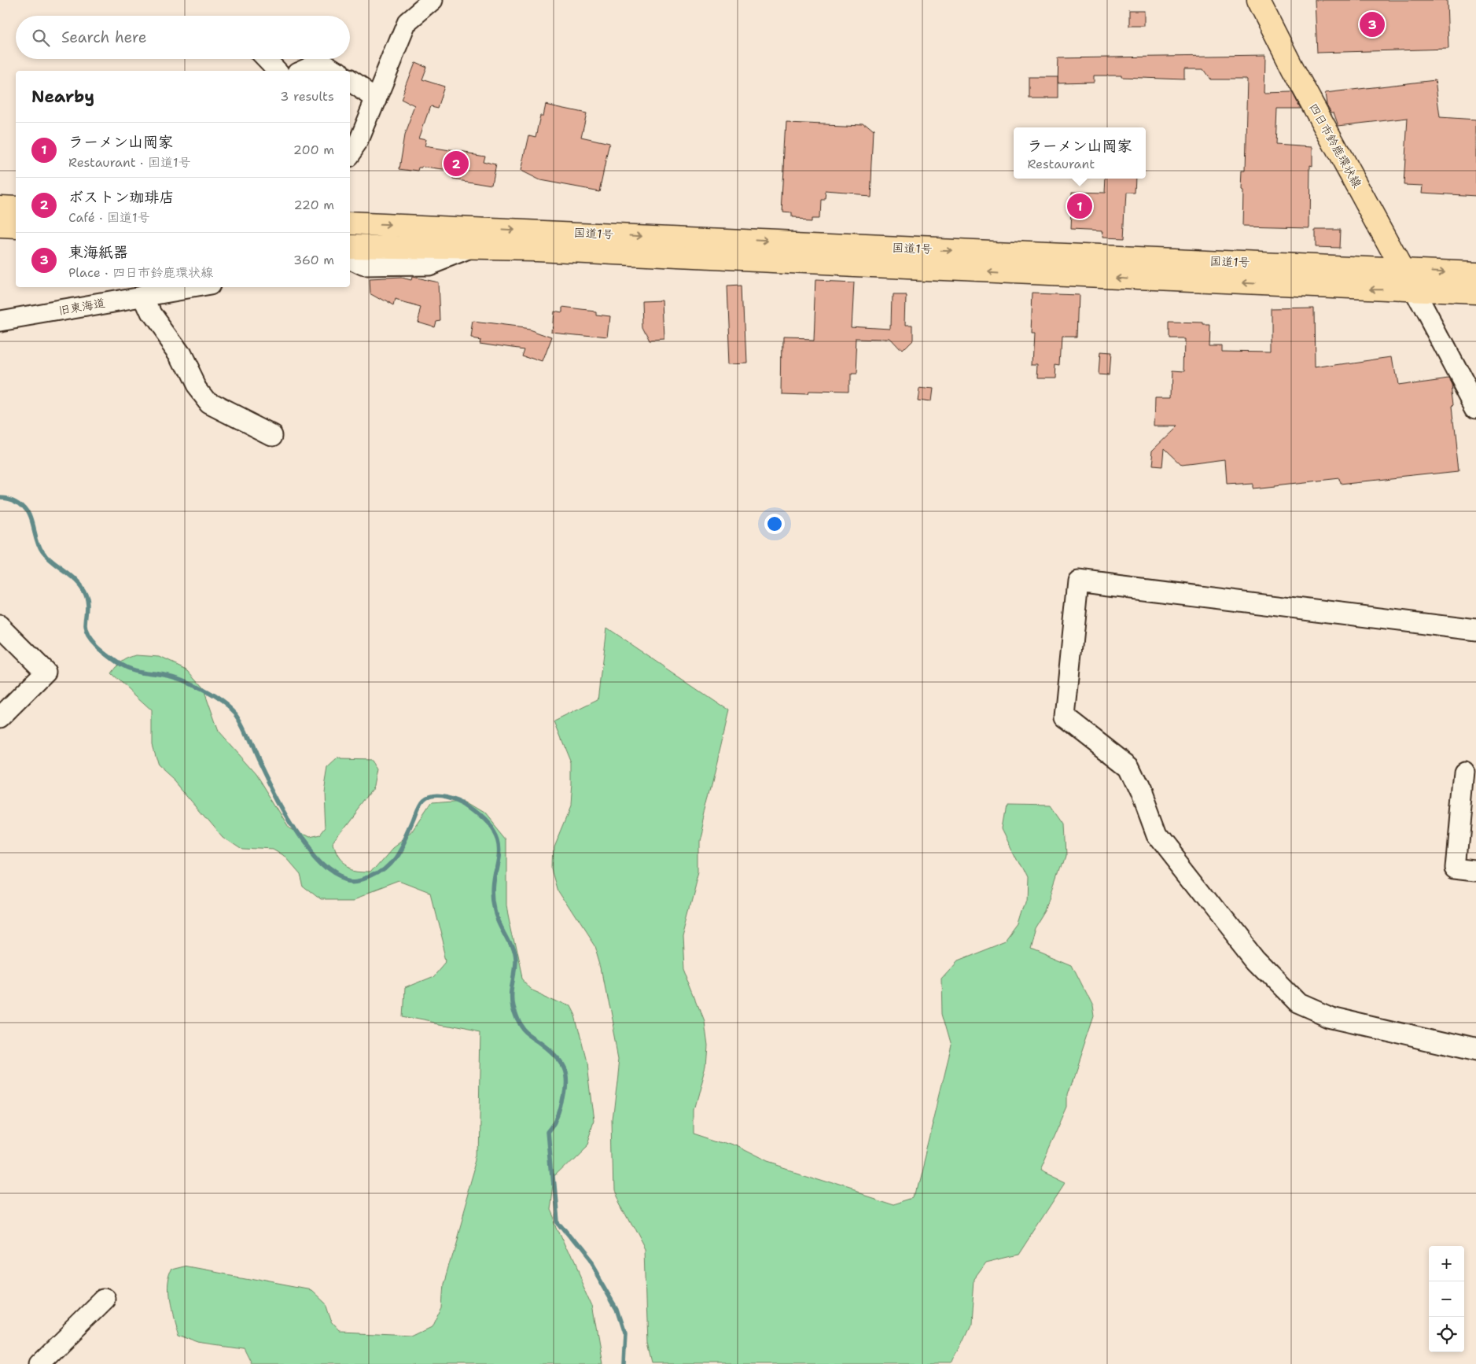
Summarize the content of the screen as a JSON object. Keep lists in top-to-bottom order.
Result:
{
  "streets": {
    "main road": ["四日市鈴鹿環状線", "国道1号"],
    "street": ["旧東海道"]
  },
  "crossings": [
    ["四日市鈴鹿環状線", "国道1号"]
  ],
  "page": {
    "pins": ["3", "2", "1"],
    "search": "Search here",
    "heading": ["Nearby", "3 results"],
    "list": [
      {
        "mark": "1",
        "name": "ラーメン山岡家",
        "note": "Restaurant · 国道1号",
        "value": "200 m"
      },
      {
        "mark": "2",
        "name": "ボストン珈琲店",
        "note": "Café · 国道1号",
        "value": "220 m"
      },
      {
        "mark": "3",
        "name": "東海紙器",
        "note": "Place · 四日市鈴鹿環状線",
        "value": "360 m"
      }
    ],
    "popup": ["ラーメン山岡家", "Restaurant"],
    "map_buttons": ["+", "−"]
  }
}
